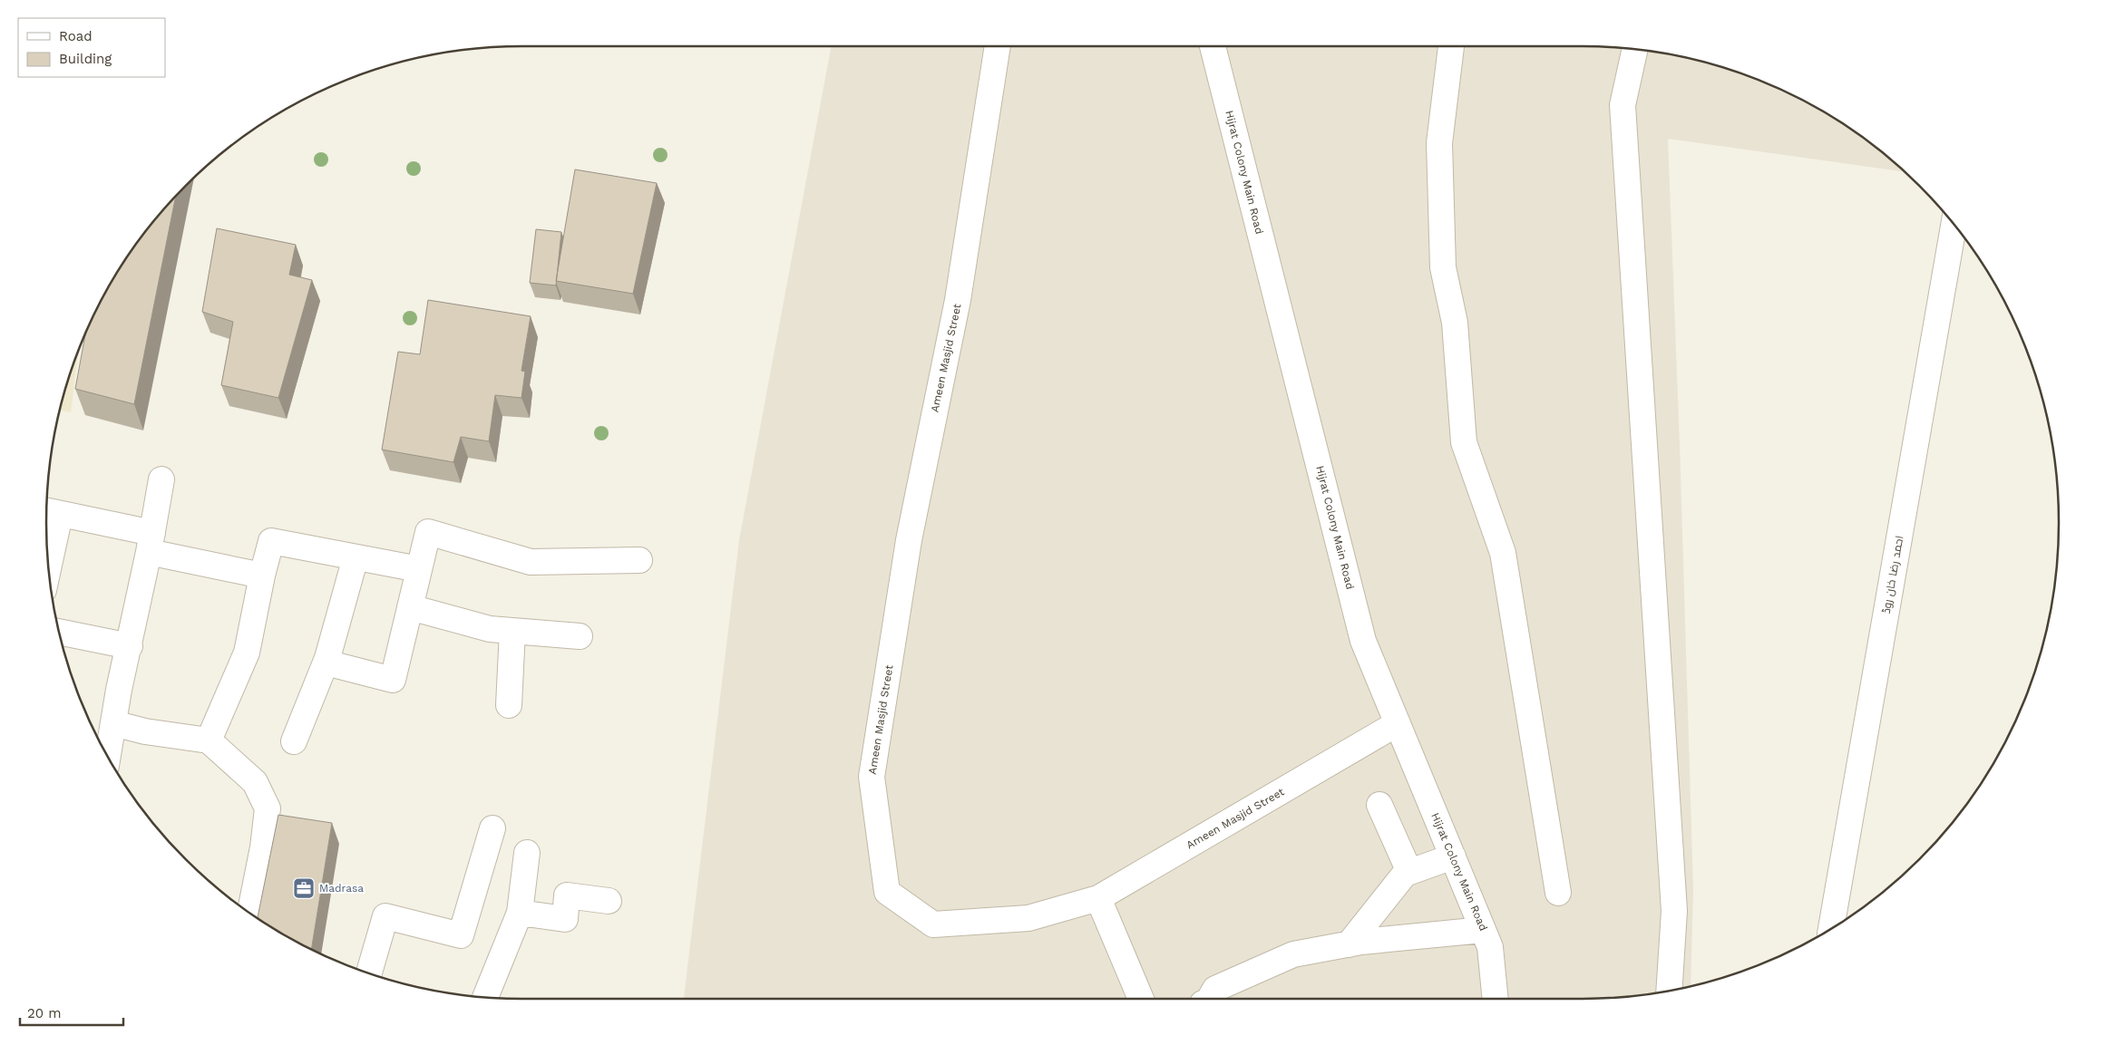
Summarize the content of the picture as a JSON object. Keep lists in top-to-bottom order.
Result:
{
  "streets": {
    "street": ["Hijrat Colony Main Road", "Ameen Masjid Street", "احمد رضا خان روڈ"]
  },
  "crossings": [
    ["Hijrat Colony Main Road", "Ameen Masjid Street"]
  ],
  "places": {
    "office": ["Madrasa"]
  },
  "legend": ["Road", "Building"],
  "scale_bar": "20 m"
}
